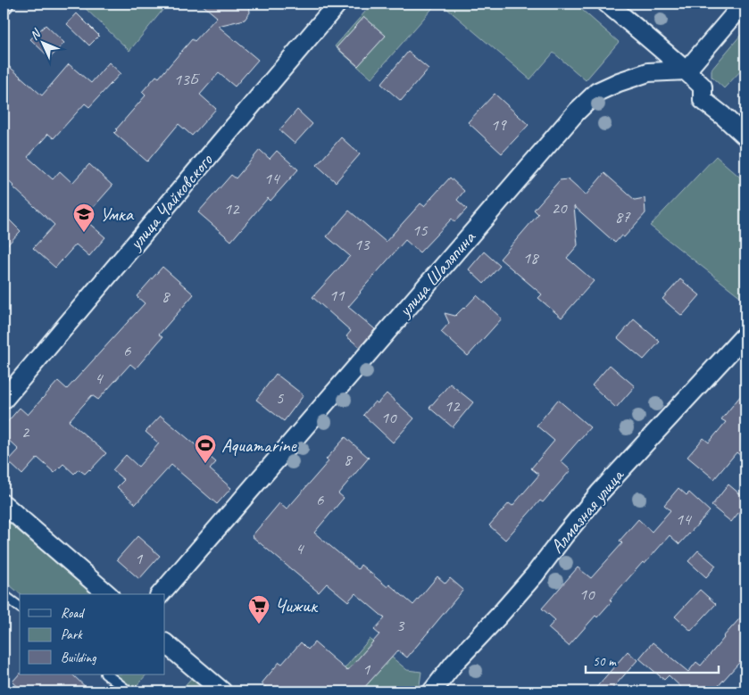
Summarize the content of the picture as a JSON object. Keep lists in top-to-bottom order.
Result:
{
  "streets": {
    "street": ["улица Чайковского", "улица Шаляпина", "Алмазная улица"]
  },
  "places": {
    "school or university": ["Умка"],
    "sports": ["Aquamarine"],
    "supermarket": ["Чижик"]
  },
  "house_numbers": [
    "13Б",
    "19",
    "14",
    "20",
    "12",
    "87",
    "15",
    "13",
    "18",
    "11",
    "8",
    "6",
    "4",
    "5",
    "12",
    "10",
    "2",
    "8",
    "6",
    "14",
    "4",
    "1",
    "10",
    "3",
    "1"
  ],
  "legend": ["Road", "Park", "Building"],
  "scale_bar": "50 m",
  "north": "top left"
}
